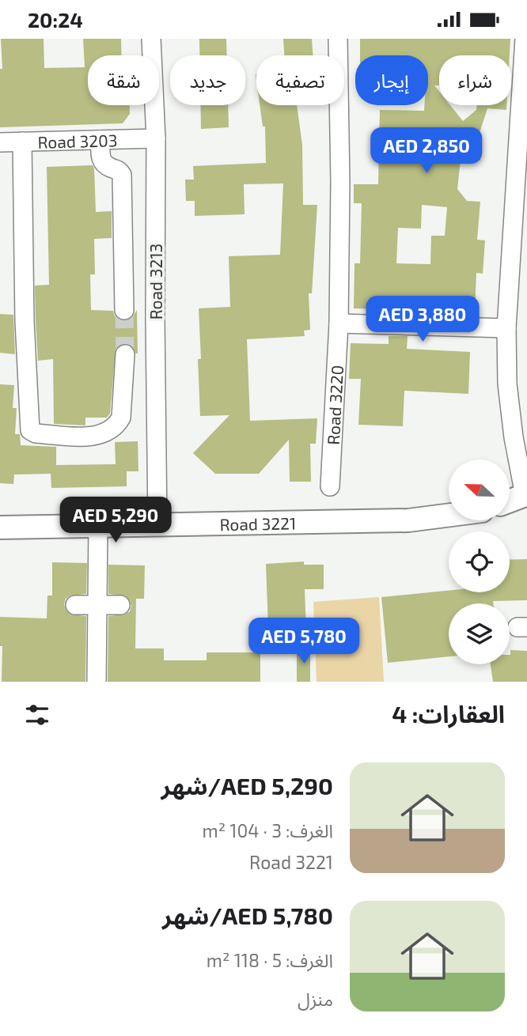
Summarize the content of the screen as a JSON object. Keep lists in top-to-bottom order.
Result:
{
  "streets": {
    "street": [
      "Road 3203",
      "Road 3213",
      "Road 3220",
      "Road 3221"
    ]
  },
  "crossings": [
    ["Road 3203", "Road 3213"],
    ["Road 3213", "Road 3221"]
  ],
  "north": "left",
  "page": {
    "status": "20:24",
    "chip": [
      "شراء",
      "إيجار",
      "تصفية",
      "جديد",
      "شقة"
    ],
    "price": [
      "AED 2,850",
      "AED 3,880",
      "AED 5,290",
      "AED 5,780"
    ],
    "heading": "العقارات: 4",
    "list": [
      {
        "name": "AED 5,290/شهر",
        "note": "الغرف: 3 · 104 m² · Road 3221"
      },
      {
        "name": "AED 5,780/شهر",
        "note": "الغرف: 5 · 118 m² · منزل"
      }
    ]
  }
}
